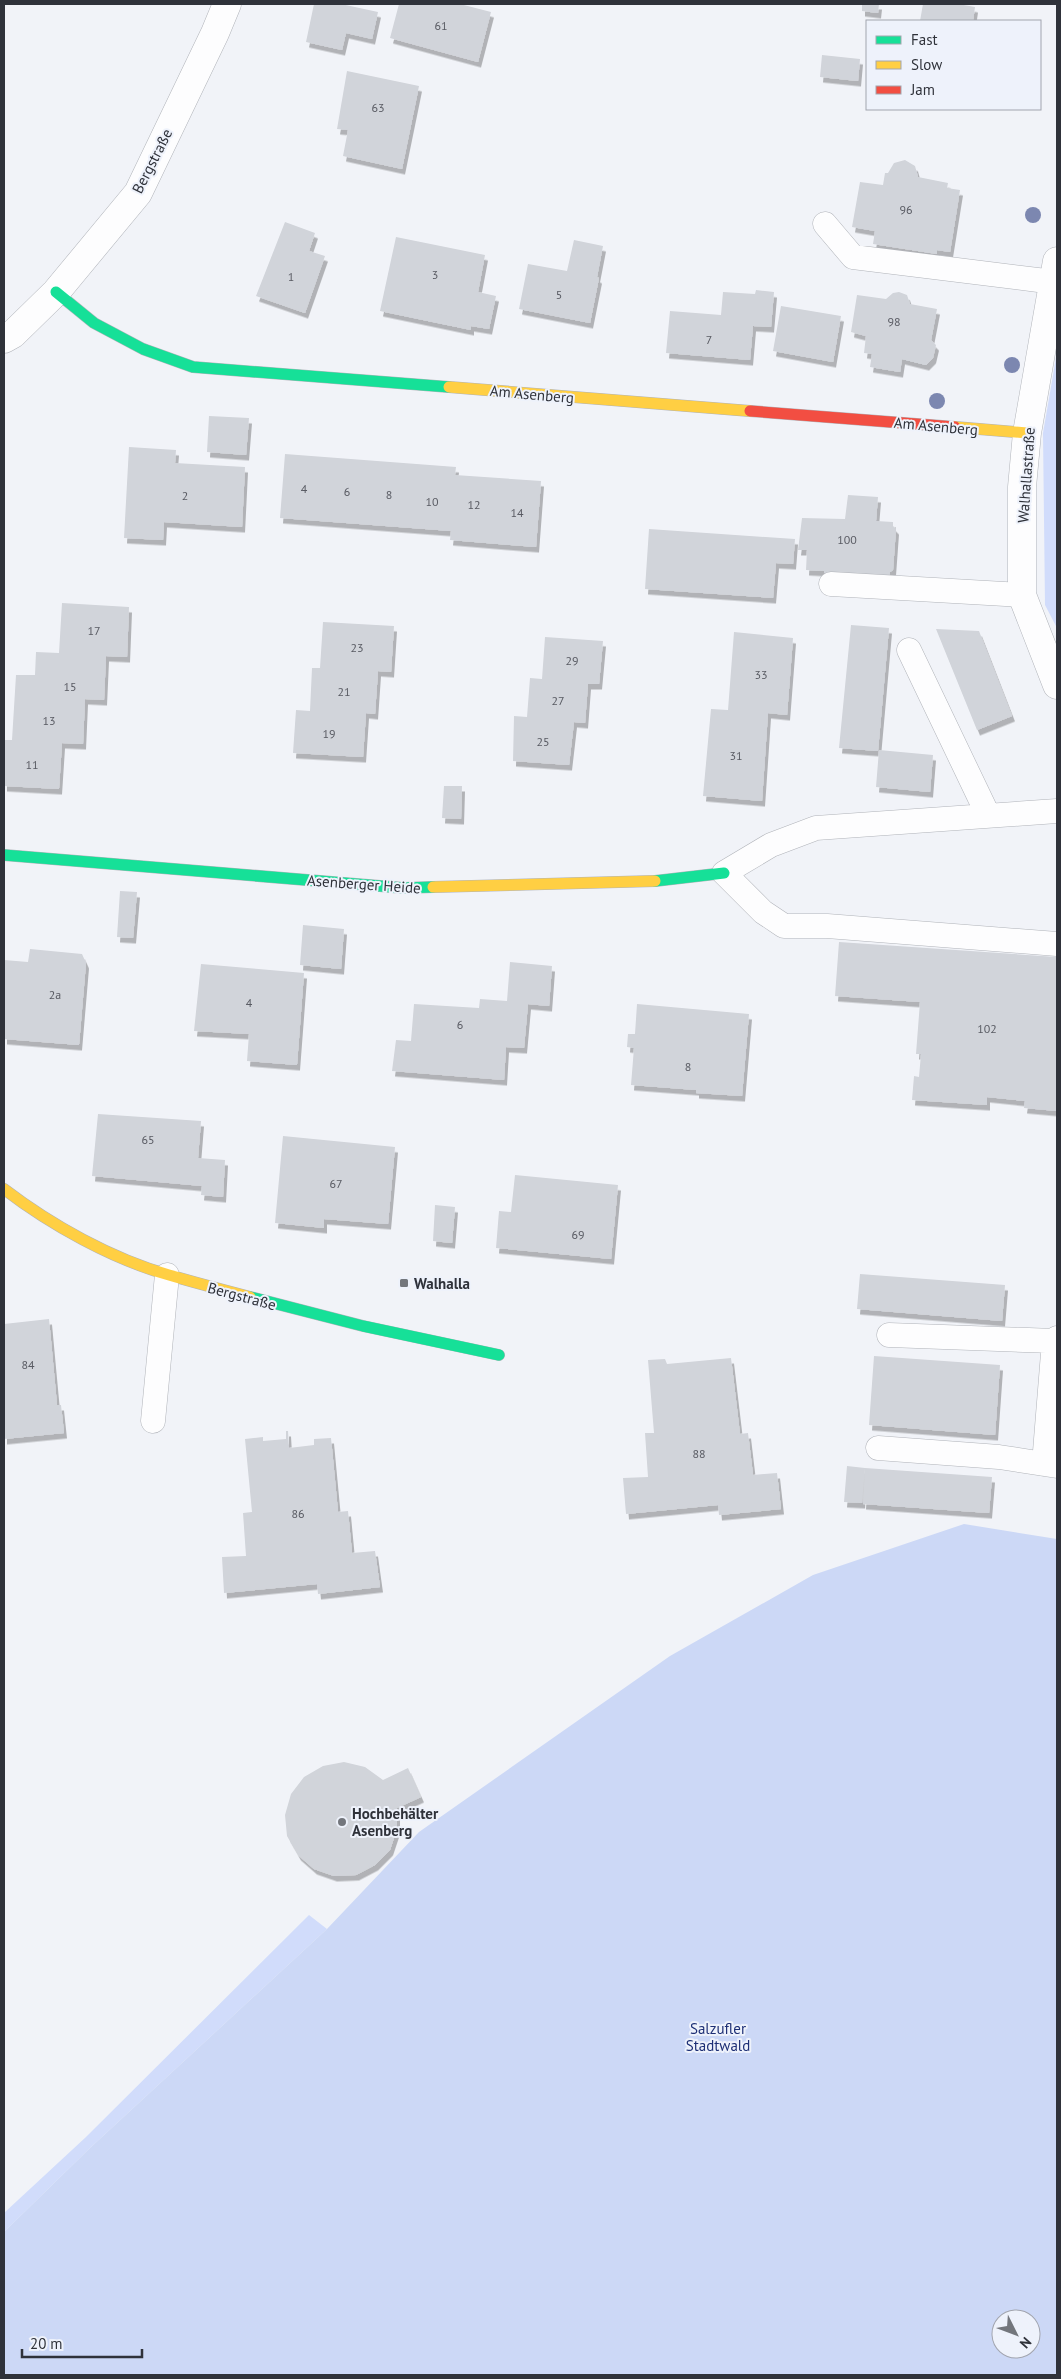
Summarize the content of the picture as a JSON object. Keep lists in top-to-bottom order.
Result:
{
  "streets": {
    "street": [
      "Bergstraße",
      "Am Asenberg",
      "Walhallastraße",
      "Asenberger Heide"
    ]
  },
  "crossings": [
    ["Bergstraße", "Am Asenberg"],
    ["Am Asenberg", "Walhallastraße"]
  ],
  "parks": ["Salzufler Stadtwald"],
  "places": {
    "transit": ["Walhalla"],
    "other": ["Hochbehälter Asenberg"]
  },
  "house_numbers": [
    "61",
    "63",
    "96",
    "3",
    "1",
    "5",
    "98",
    "7",
    "4",
    "6",
    "8",
    "2",
    "10",
    "12",
    "14",
    "100",
    "17",
    "23",
    "29",
    "33",
    "15",
    "21",
    "27",
    "13",
    "19",
    "25",
    "31",
    "11",
    "2a",
    "4",
    "6",
    "102",
    "8",
    "65",
    "67",
    "69",
    "84",
    "88",
    "86"
  ],
  "legend": ["Fast", "Slow", "Jam"],
  "scale_bar": "20 m",
  "north": "bottom right"
}
